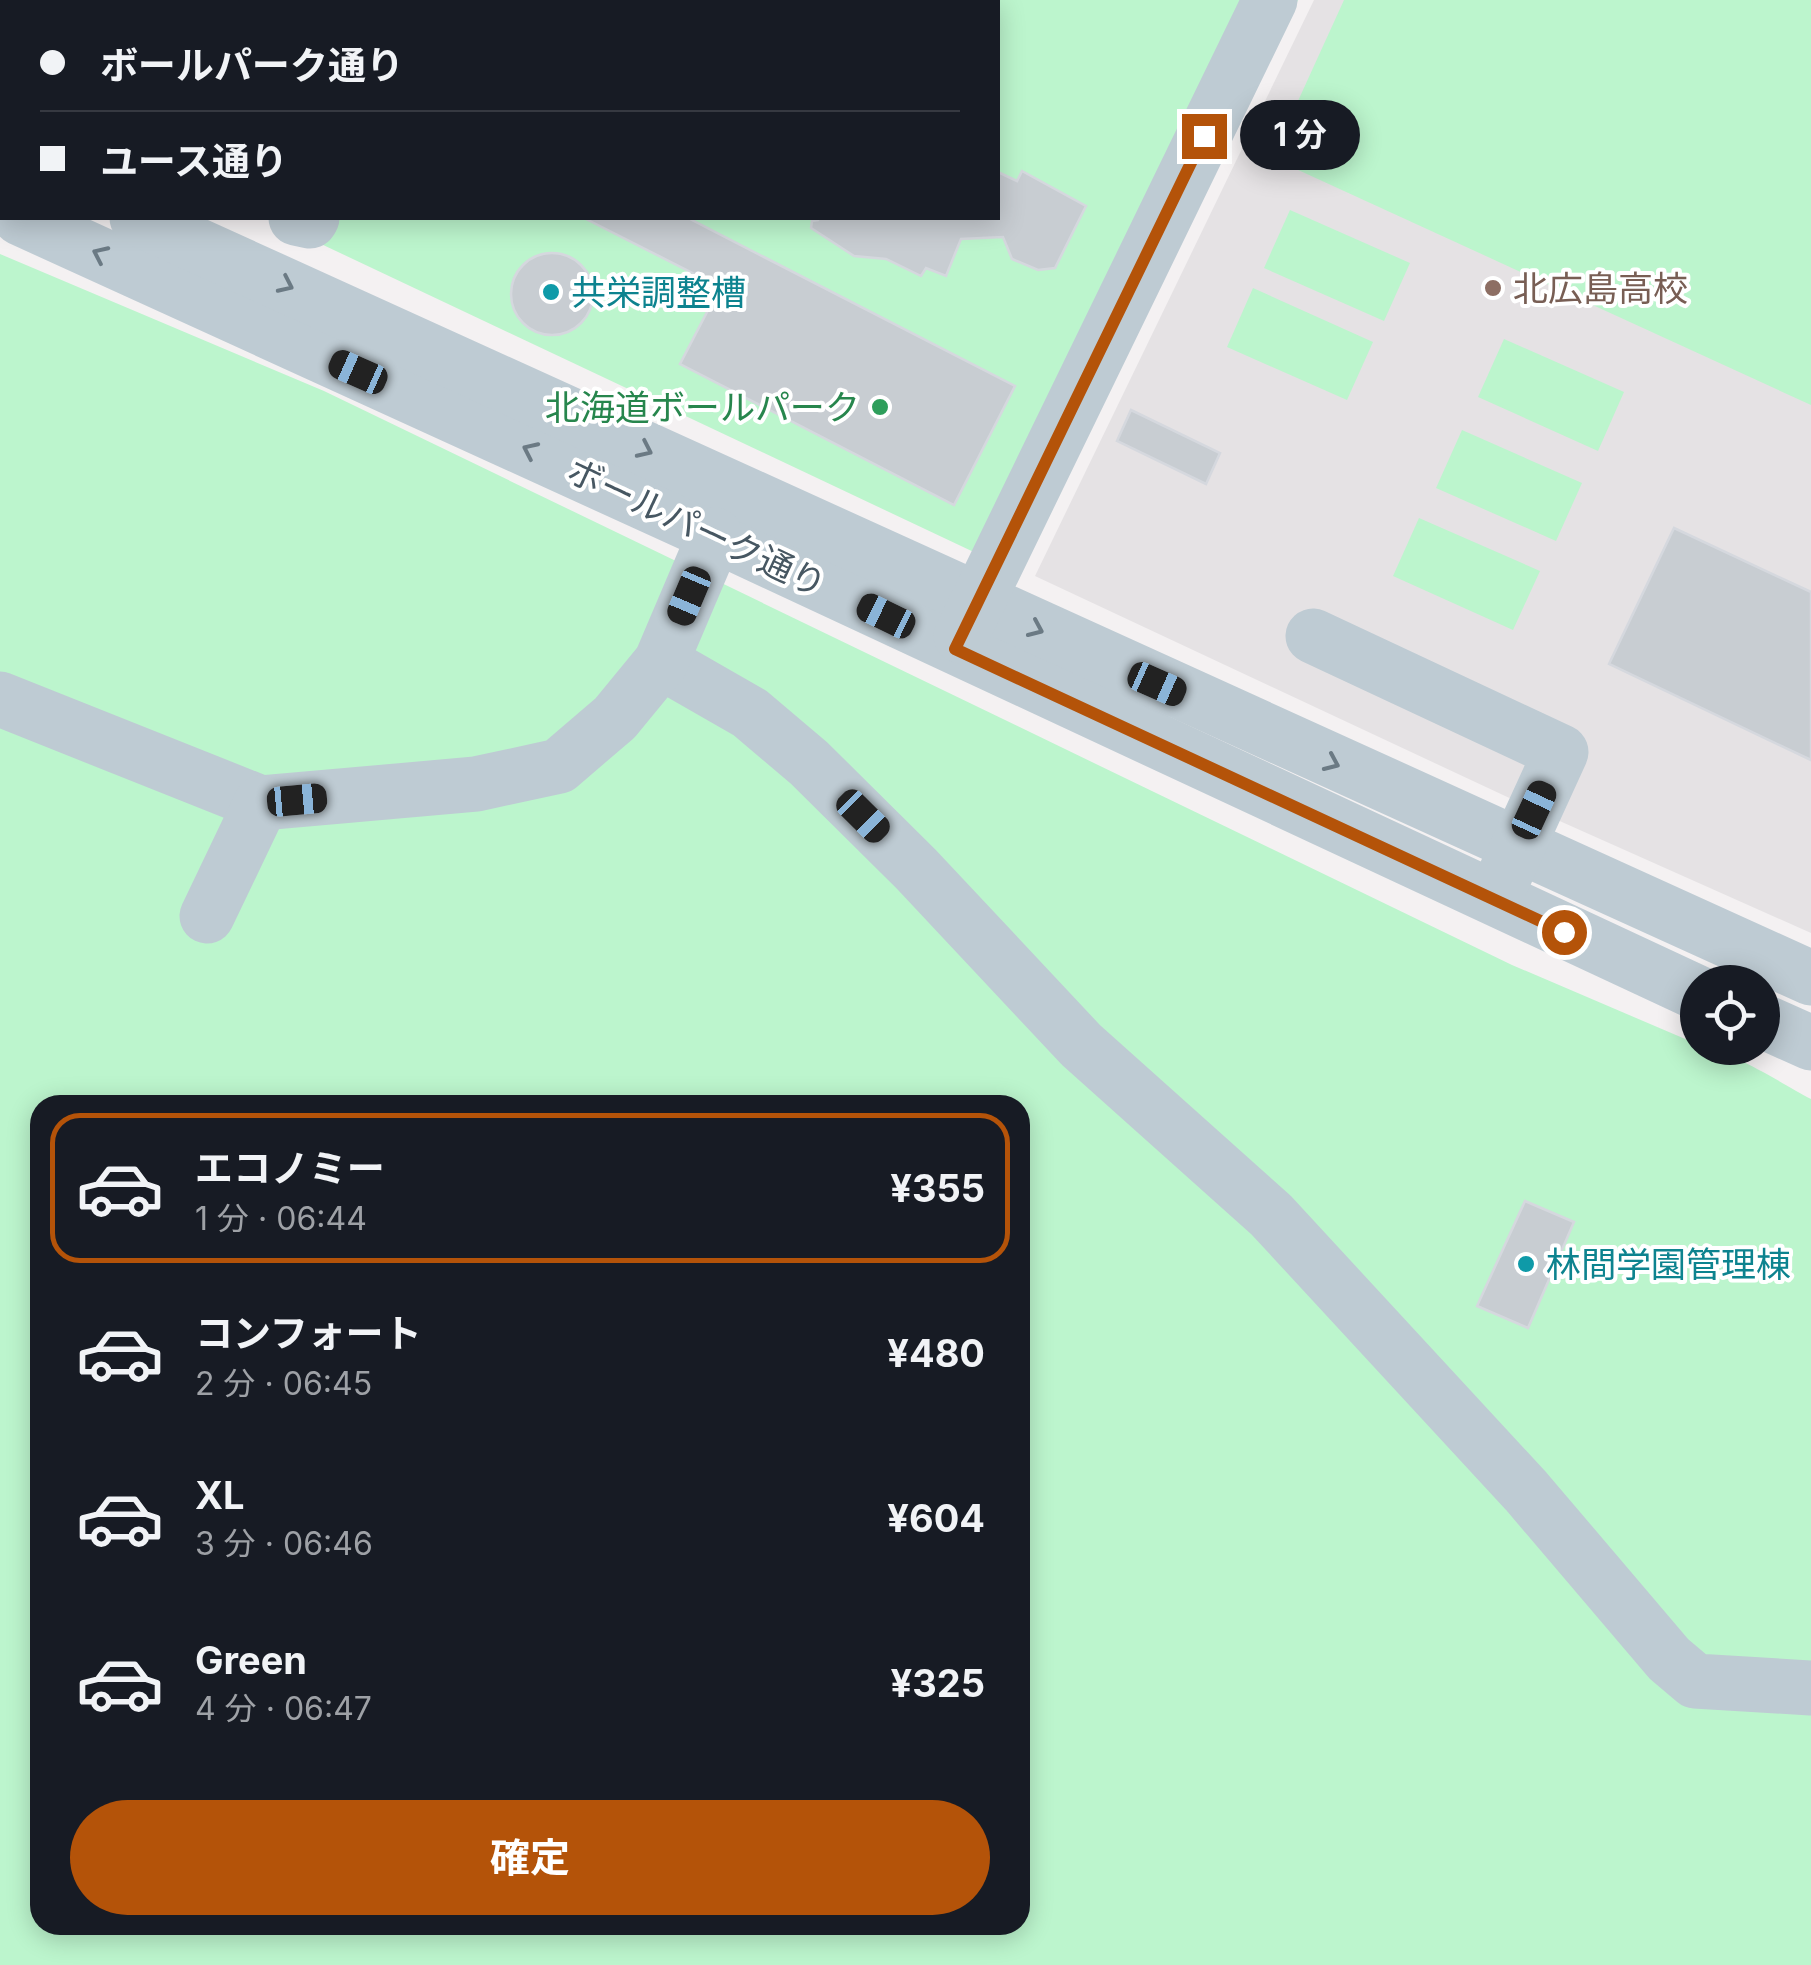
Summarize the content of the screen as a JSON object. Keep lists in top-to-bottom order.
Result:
{
  "streets": {
    "street": ["ボールパーク通り"]
  },
  "places": [
    "北広島高校",
    "共栄調整槽",
    "北海道ボールパーク",
    "林間学園管理棟"
  ],
  "page": {
    "banner": ["ボールパーク通り", "ユース通り"],
    "bubble": "1 分",
    "list": [
      {
        "name": "エコノミー",
        "note": "1 分 · 06:44",
        "value": "¥355"
      },
      {
        "name": "コンフォート",
        "note": "2 分 · 06:45",
        "value": "¥480"
      },
      {
        "name": "XL",
        "note": "3 分 · 06:46",
        "value": "¥604"
      },
      {
        "name": "Green",
        "note": "4 分 · 06:47",
        "value": "¥325"
      }
    ],
    "buttons": "確定"
  }
}
